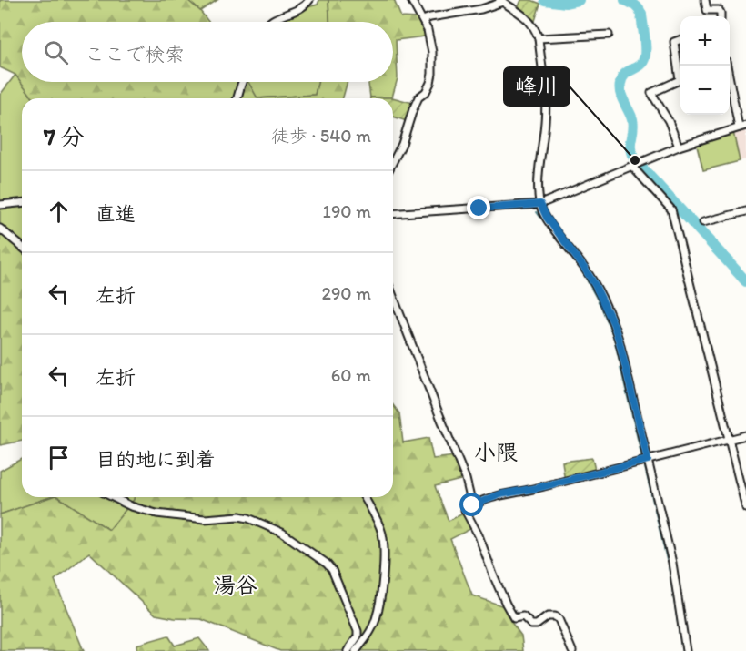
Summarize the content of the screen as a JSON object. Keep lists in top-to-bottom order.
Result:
{
  "districts": ["小隈", "湯谷"],
  "places": ["峰川"],
  "page": {
    "map_buttons": ["+", "−"],
    "search": "ここで検索",
    "heading": ["7 分", "徒歩 · 540 m"],
    "list": [
      ["直進", "190 m"],
      ["左折", "290 m"],
      ["左折", "60 m"],
      "目的地に到着"
    ]
  }
}
